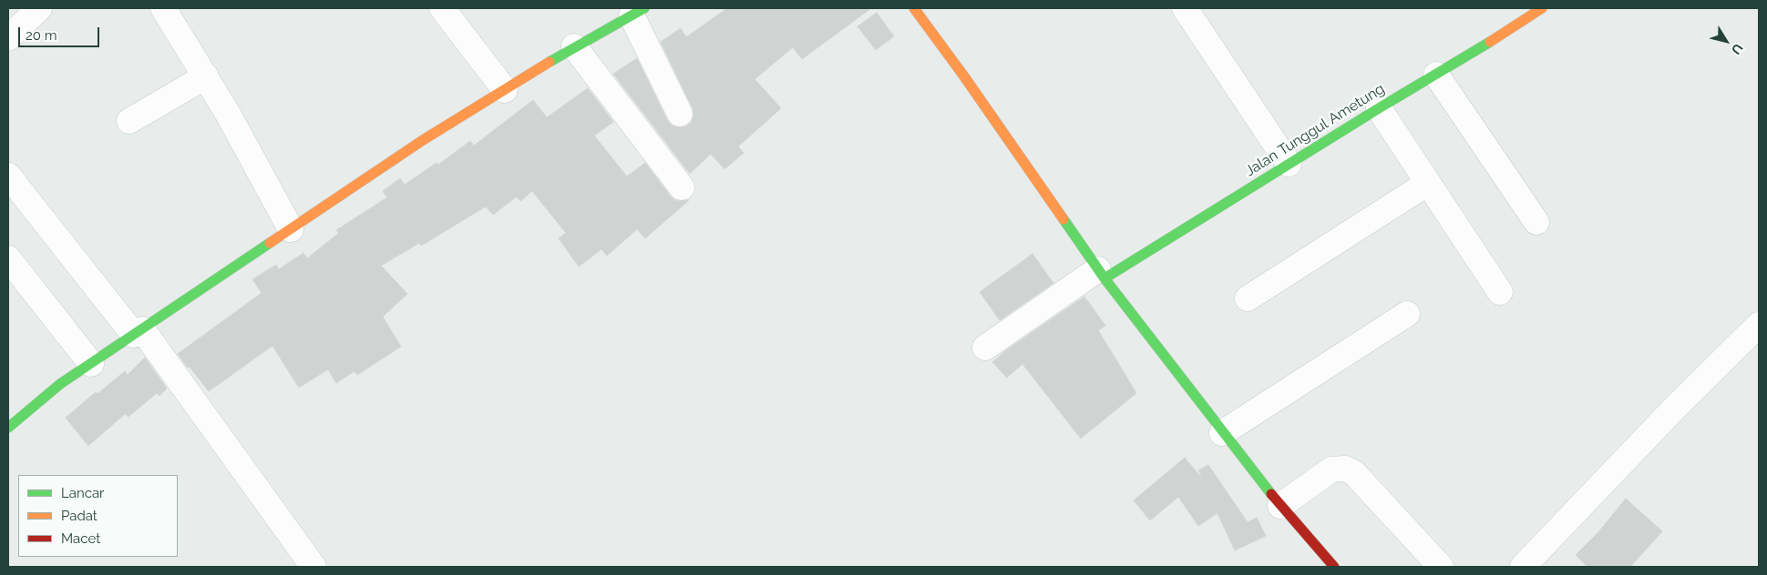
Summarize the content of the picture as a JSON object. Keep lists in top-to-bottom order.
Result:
{
  "streets": {
    "street": ["Jalan Tunggul Ametung"]
  },
  "legend": ["Lancar", "Padat", "Macet"],
  "scale_bar": "20 m",
  "north": "bottom right"
}
